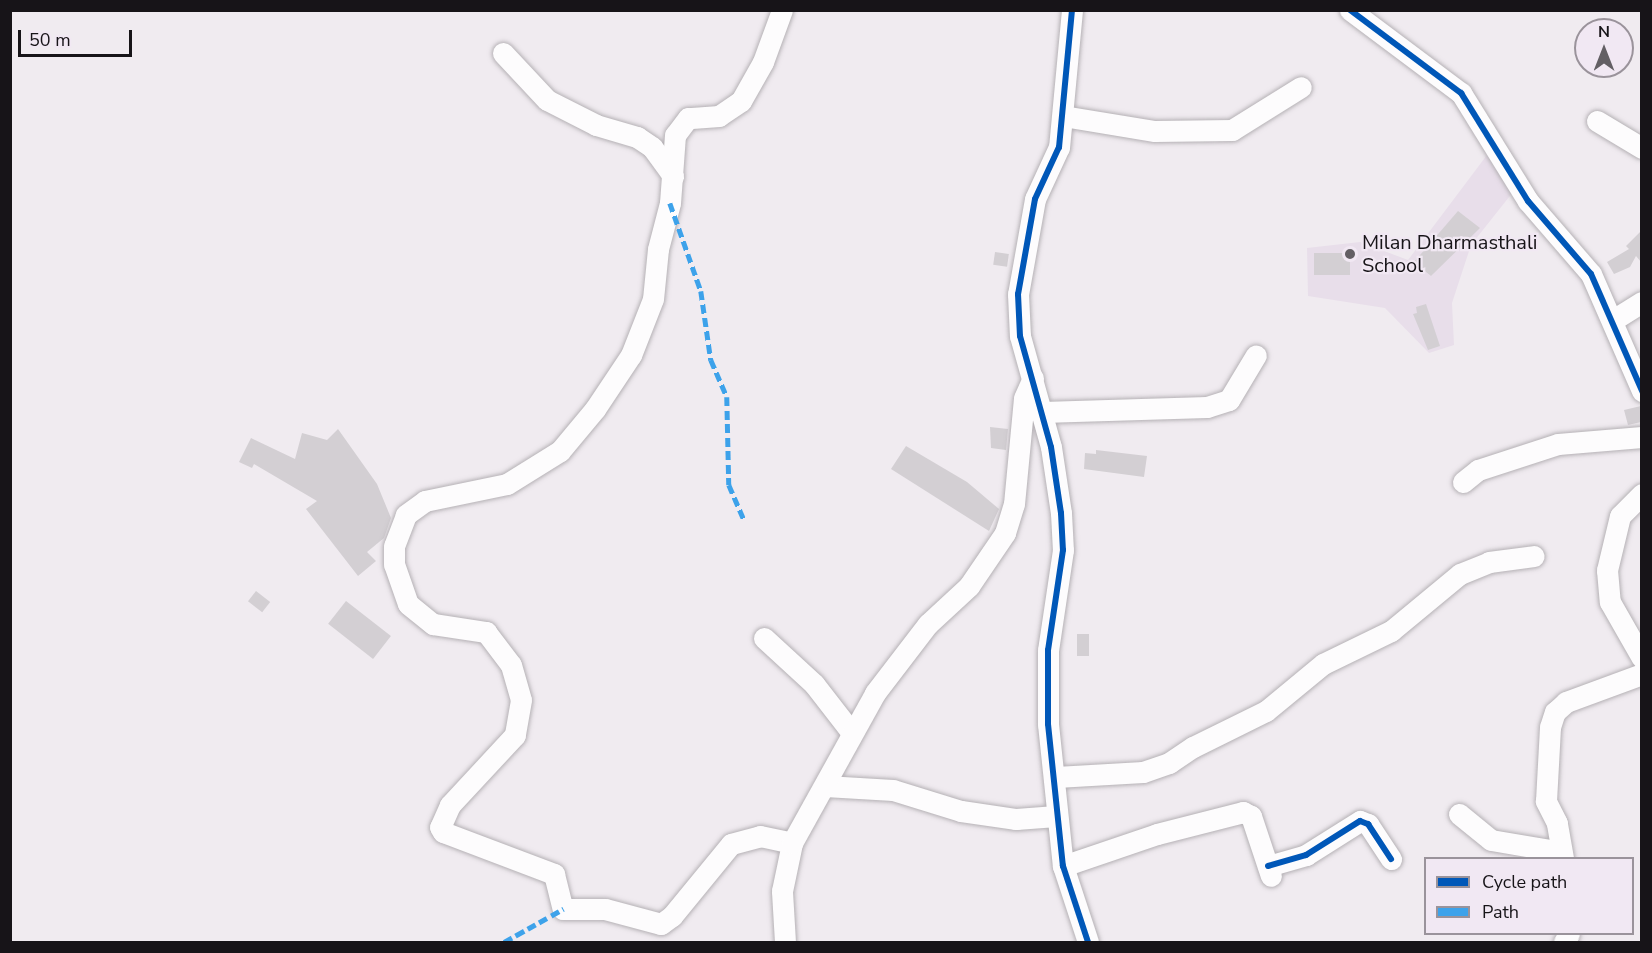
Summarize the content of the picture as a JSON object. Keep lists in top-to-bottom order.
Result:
{
  "places": ["Milan Dharmasthali School"],
  "legend": ["Cycle path", "Path"],
  "scale_bar": "50 m",
  "north": "top"
}
